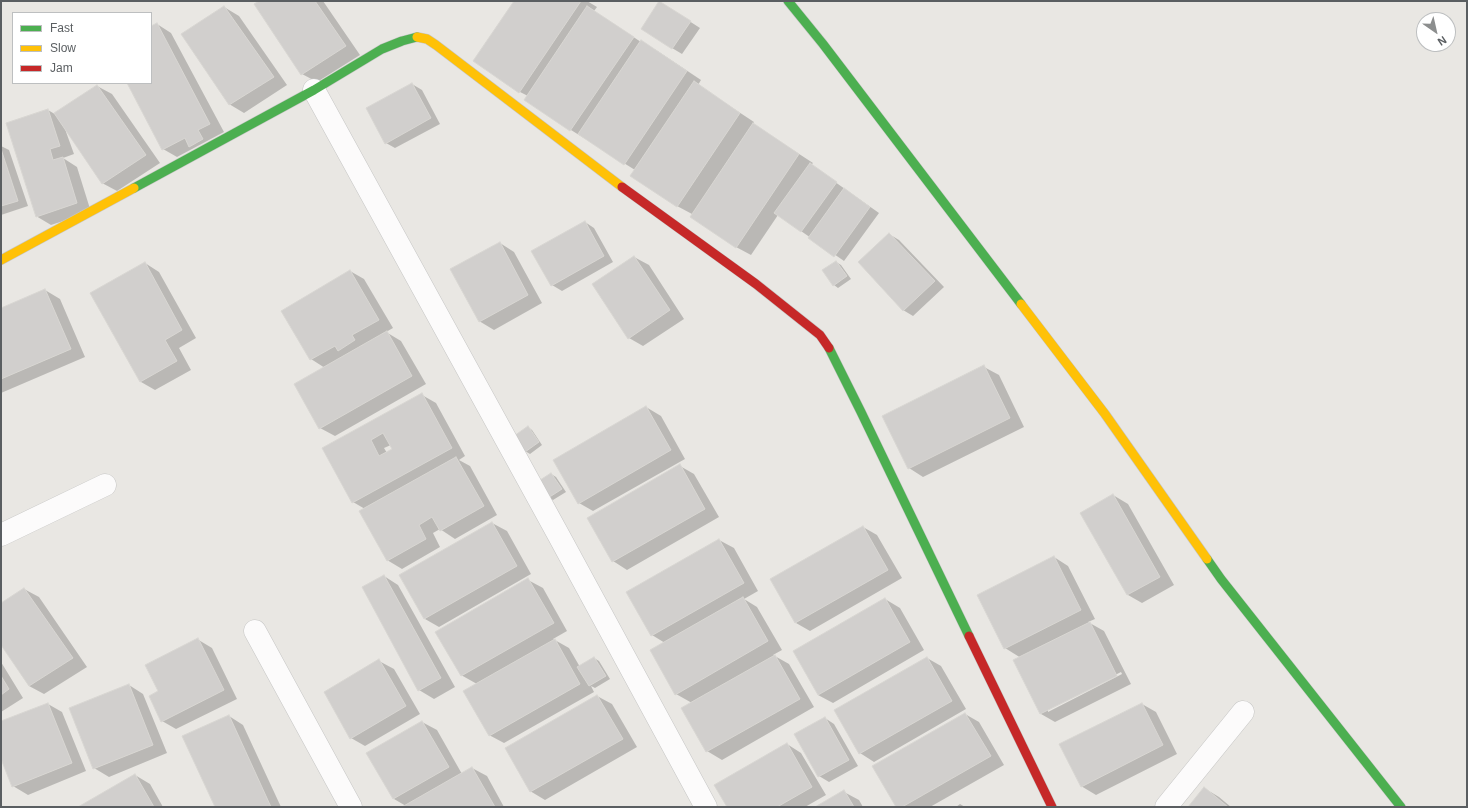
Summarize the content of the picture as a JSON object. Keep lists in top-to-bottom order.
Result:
{
  "legend": ["Fast", "Slow", "Jam"],
  "north": "bottom right"
}
